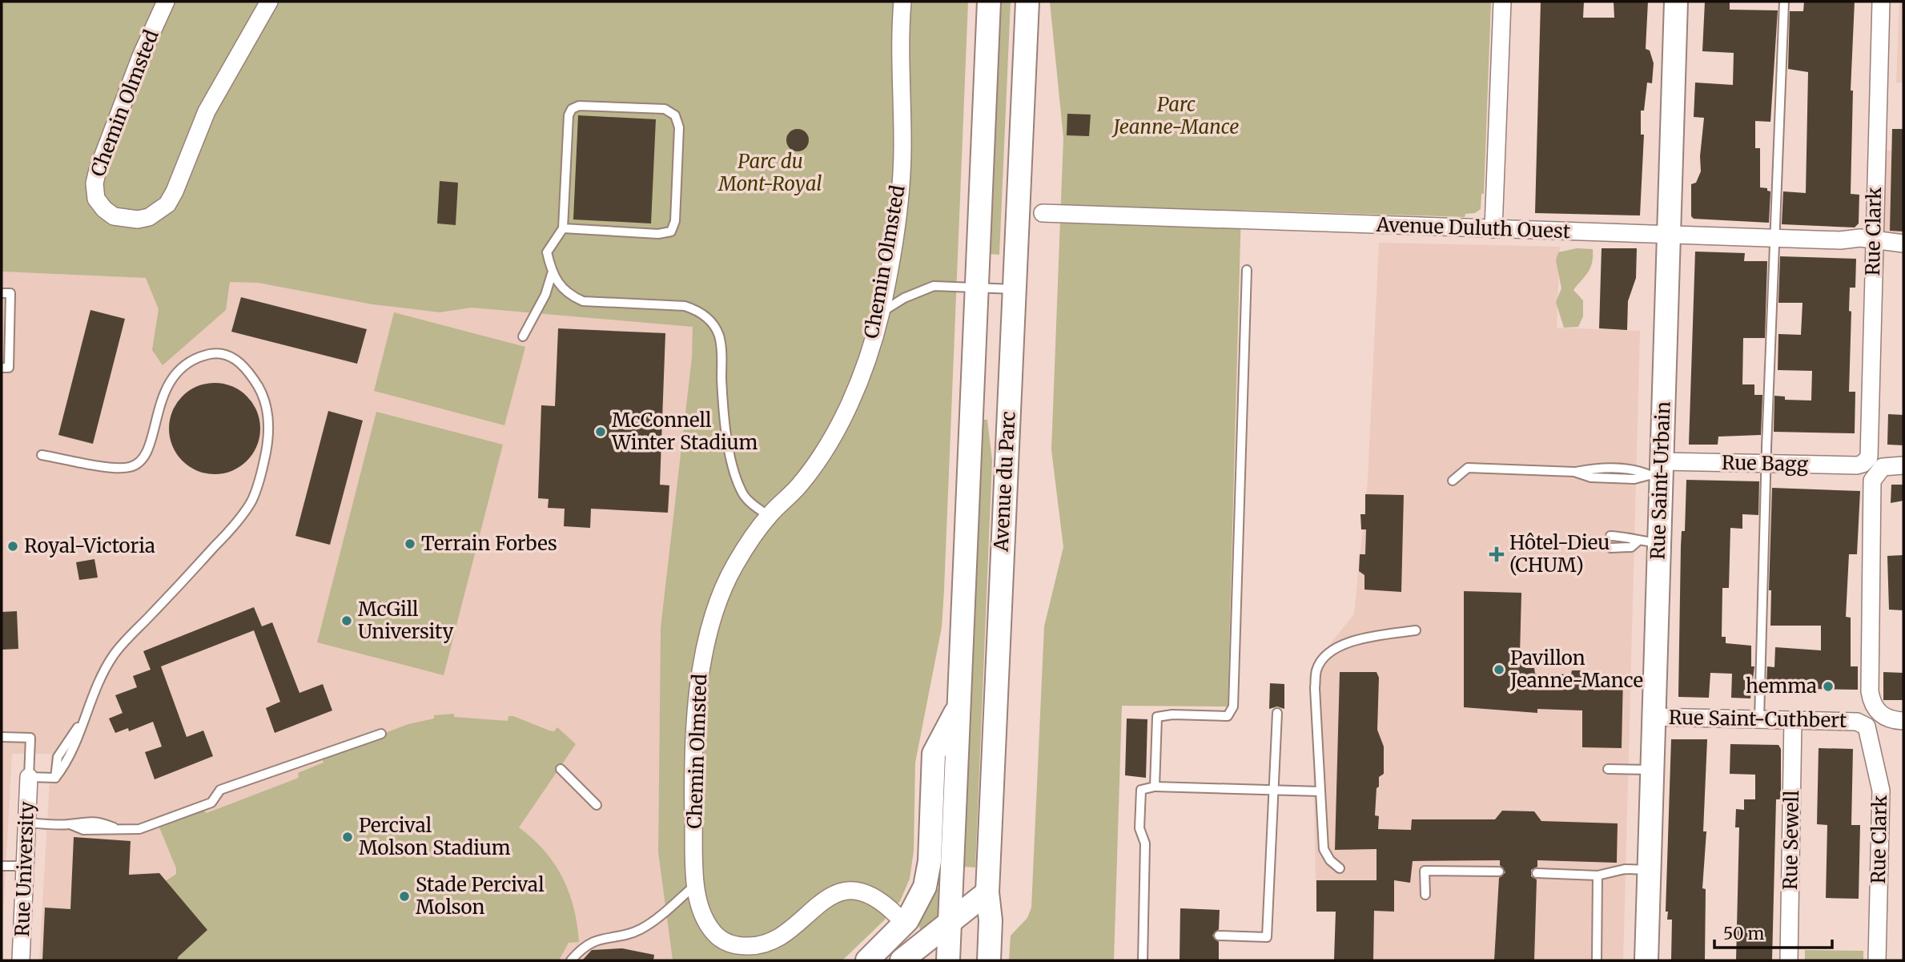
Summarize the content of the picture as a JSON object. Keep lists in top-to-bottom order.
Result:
{
  "streets": {
    "main road": ["Rue Saint-Urbain", "Avenue du Parc"],
    "street": [
      "Chemin Olmsted",
      "Avenue Duluth Ouest",
      "Rue Clark",
      "Rue Bagg",
      "Rue Saint-Cuthbert",
      "Rue Sewell",
      "Rue University"
    ]
  },
  "crossings": [
    ["Avenue Duluth Ouest", "Rue Clark"],
    ["Avenue Duluth Ouest", "Rue Saint-Urbain"],
    ["Rue Clark", "Rue Bagg"],
    ["Rue Clark", "Rue Saint-Cuthbert"],
    ["Rue Bagg", "Rue Saint-Urbain"],
    ["Rue Saint-Urbain", "Rue Saint-Cuthbert"],
    ["Rue Saint-Cuthbert", "Rue Sewell"]
  ],
  "parks": ["Parc Jeanne-Mance", "Parc du Mont-Royal"],
  "places": {
    "other": [
      "McConnell Winter Stadium",
      "Terrain Forbes",
      "Royal-Victoria",
      "McGill University",
      "Pavillon Jeanne-Mance",
      "hemma",
      "Percival Molson Stadium",
      "Stade Percival Molson"
    ],
    "health": ["Hôtel-Dieu (CHUM)"]
  },
  "scale_bar": "50 m"
}
